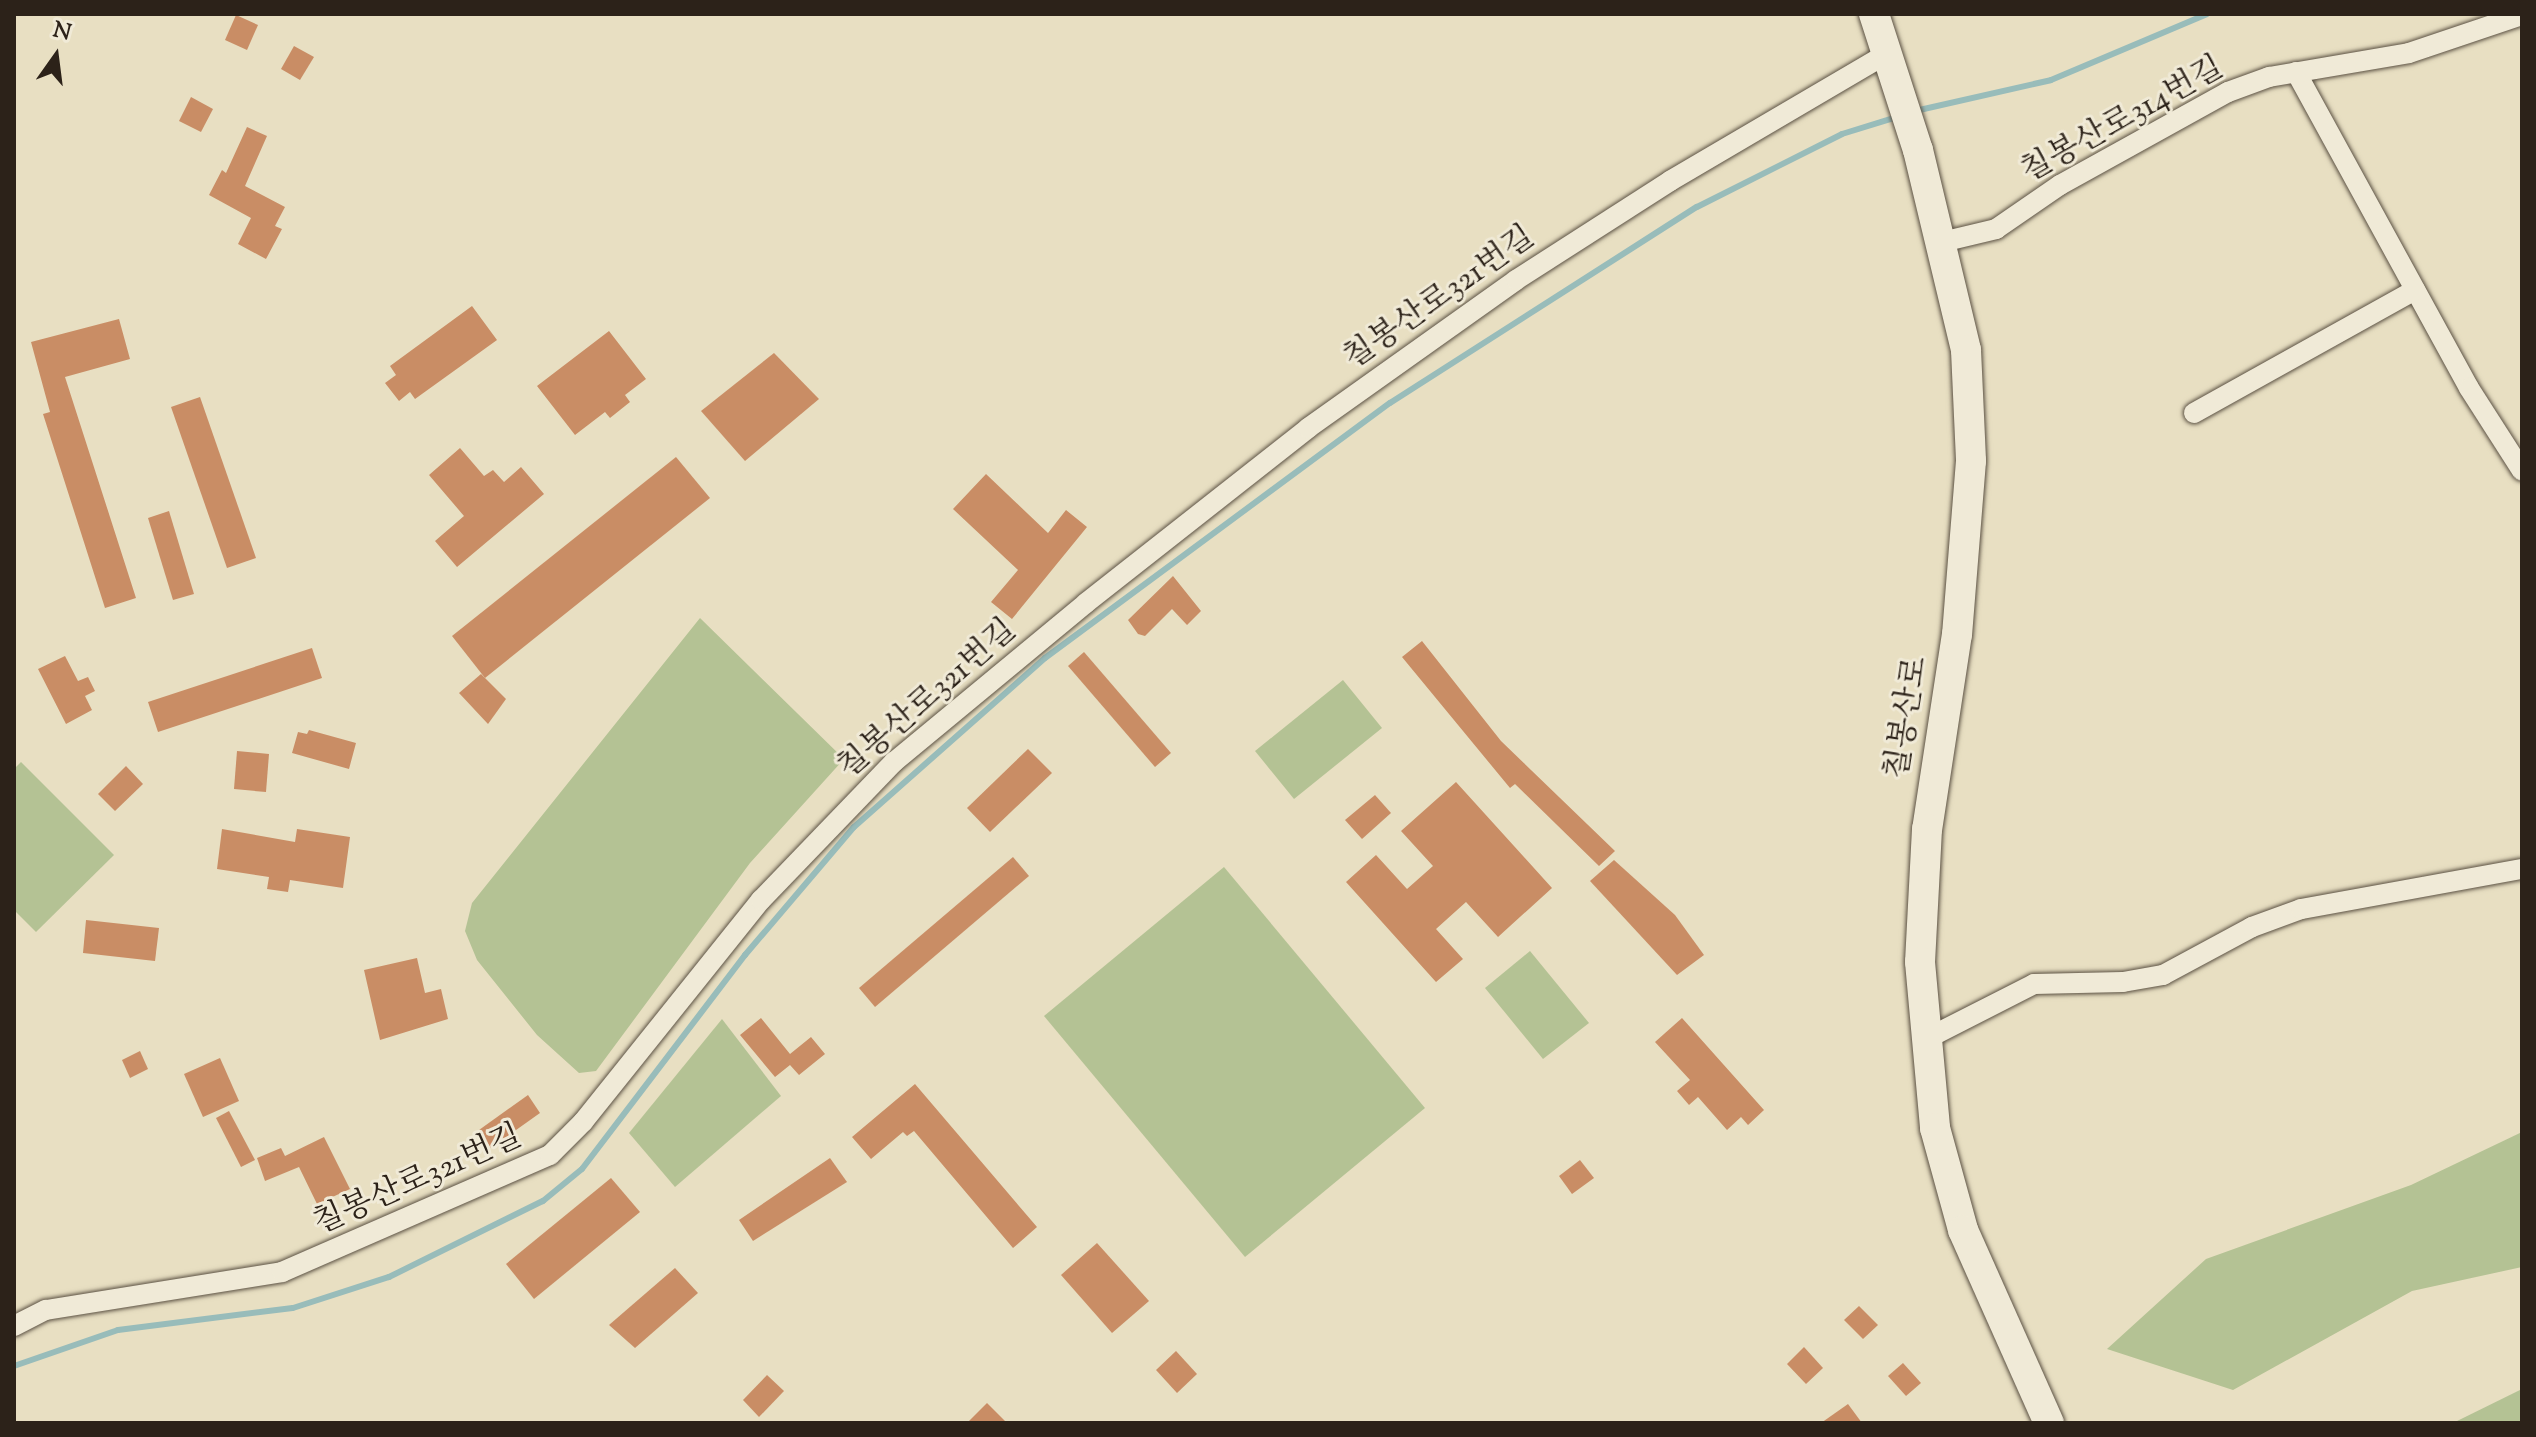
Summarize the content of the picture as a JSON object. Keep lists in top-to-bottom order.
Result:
{
  "streets": {
    "street": ["칠봉산로314번길", "칠봉산로321번길", "칠봉산로"]
  },
  "crossings": [
    ["칠봉산로314번길", "칠봉산로"],
    ["칠봉산로321번길", "칠봉산로"]
  ],
  "north": "top"
}
